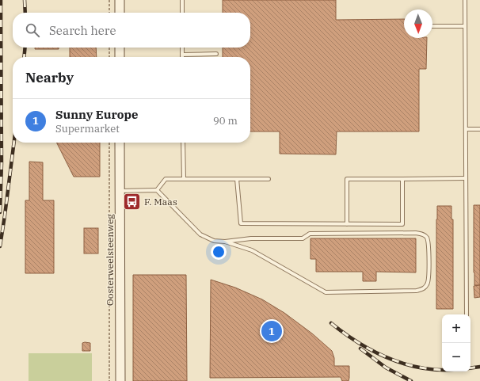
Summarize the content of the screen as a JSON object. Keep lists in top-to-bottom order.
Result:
{
  "streets": {
    "main road": ["Oosterweelsteenweg"]
  },
  "places": {
    "bus stop": ["F. Maas"]
  },
  "north": "bottom",
  "page": {
    "search": "Search here",
    "heading": "Nearby",
    "list": [
      {
        "mark": "1",
        "name": "Sunny Europe",
        "note": "Supermarket",
        "value": "90 m"
      }
    ],
    "map_buttons": ["+", "−"],
    "pins": "1"
  }
}
